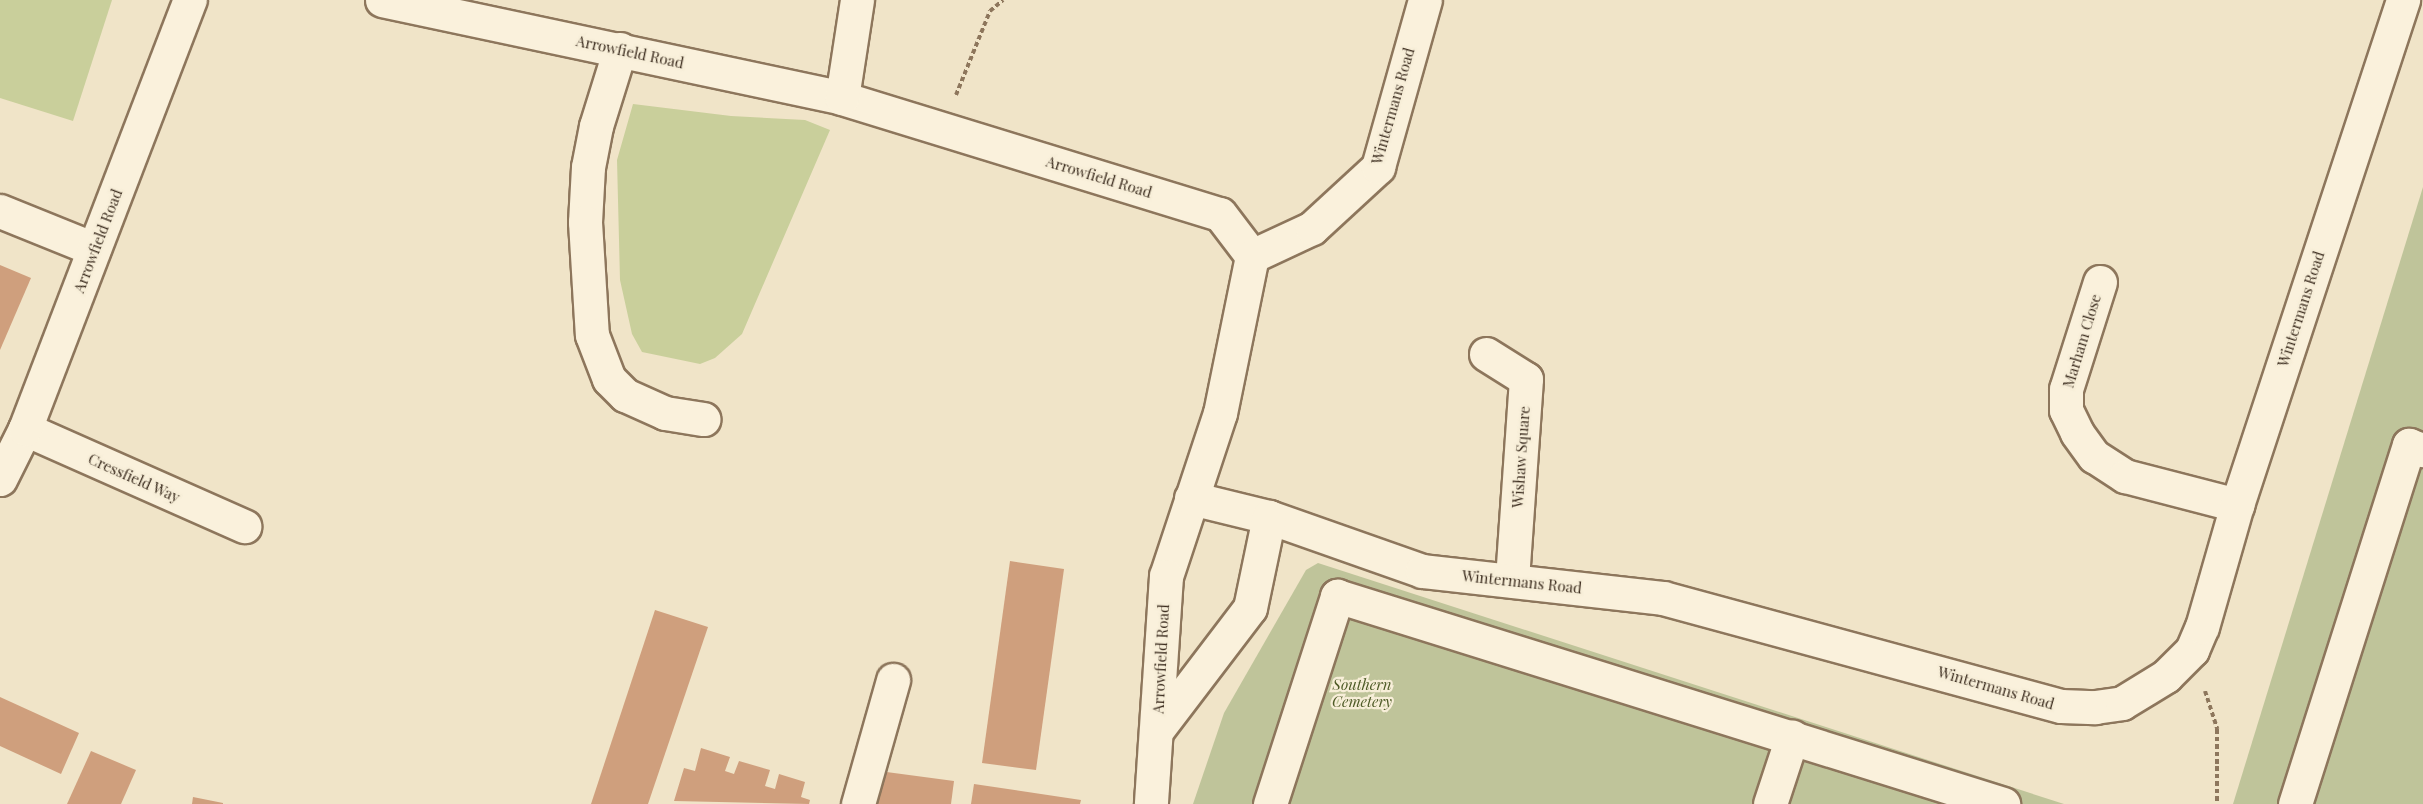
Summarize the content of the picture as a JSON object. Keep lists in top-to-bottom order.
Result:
{
  "streets": {
    "street": [
      "Arrowfield Road",
      "Wintermans Road",
      "Marham Close",
      "Wishaw Square",
      "Cressfield Way"
    ]
  },
  "crossings": [
    ["Arrowfield Road", "Wintermans Road"],
    ["Arrowfield Road", "Cressfield Way"],
    ["Wintermans Road", "Marham Close"],
    ["Wintermans Road", "Wishaw Square"]
  ],
  "parks": ["Southern Cemetery"]
}
